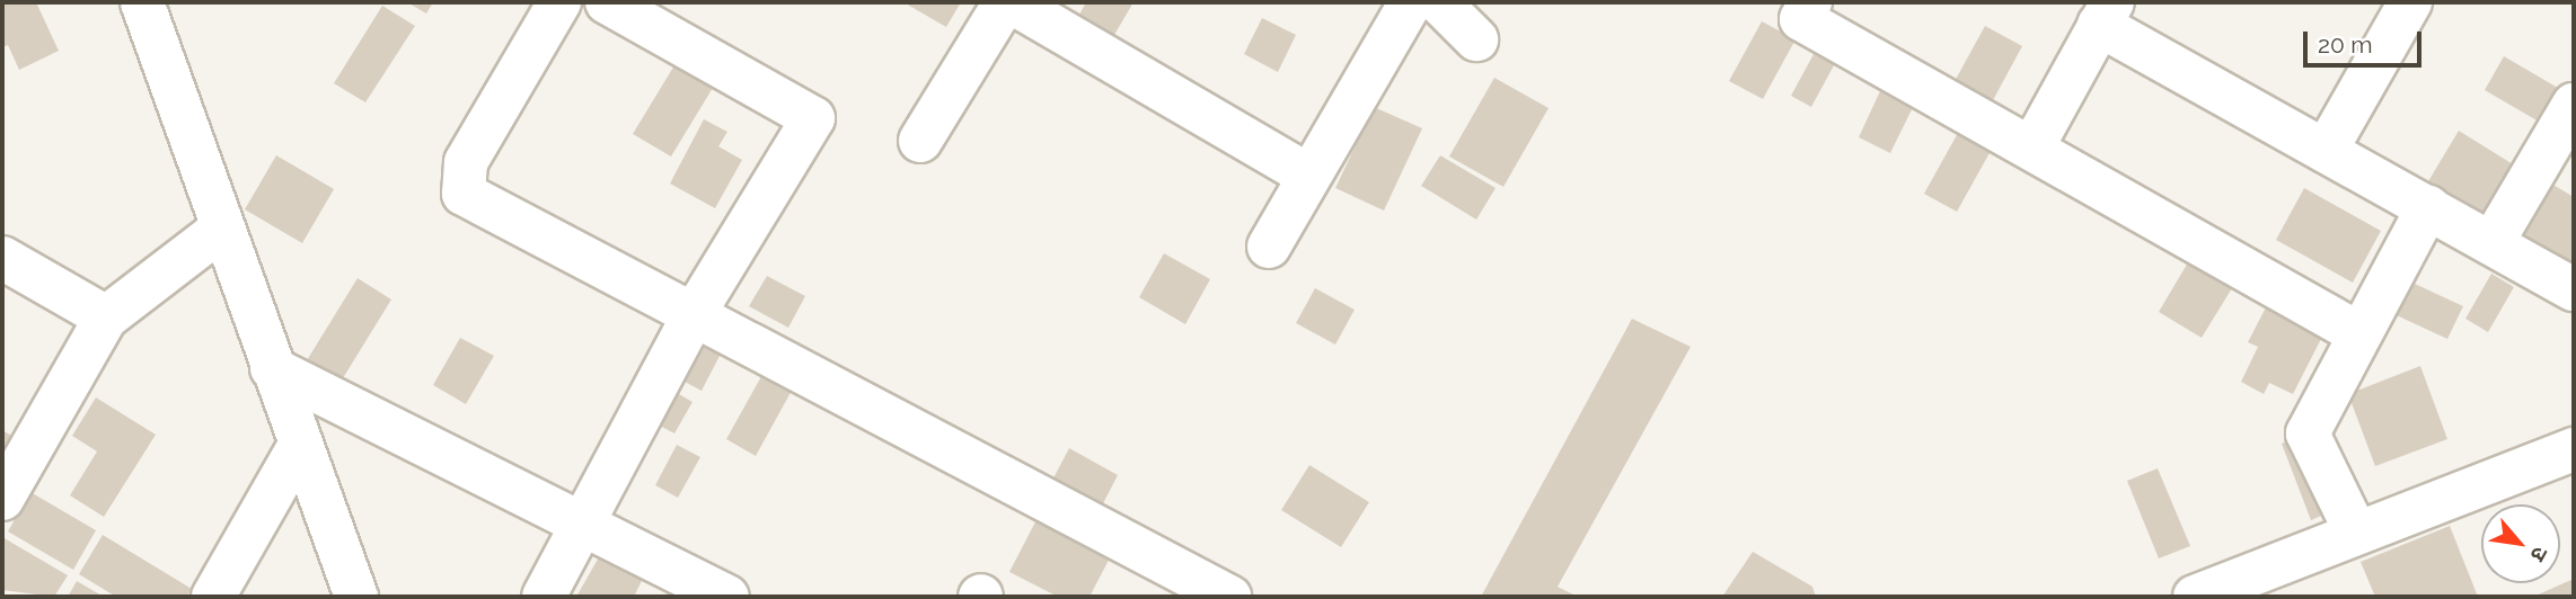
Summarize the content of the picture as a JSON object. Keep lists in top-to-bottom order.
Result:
{
  "scale_bar": "20 m",
  "north": "bottom right"
}
